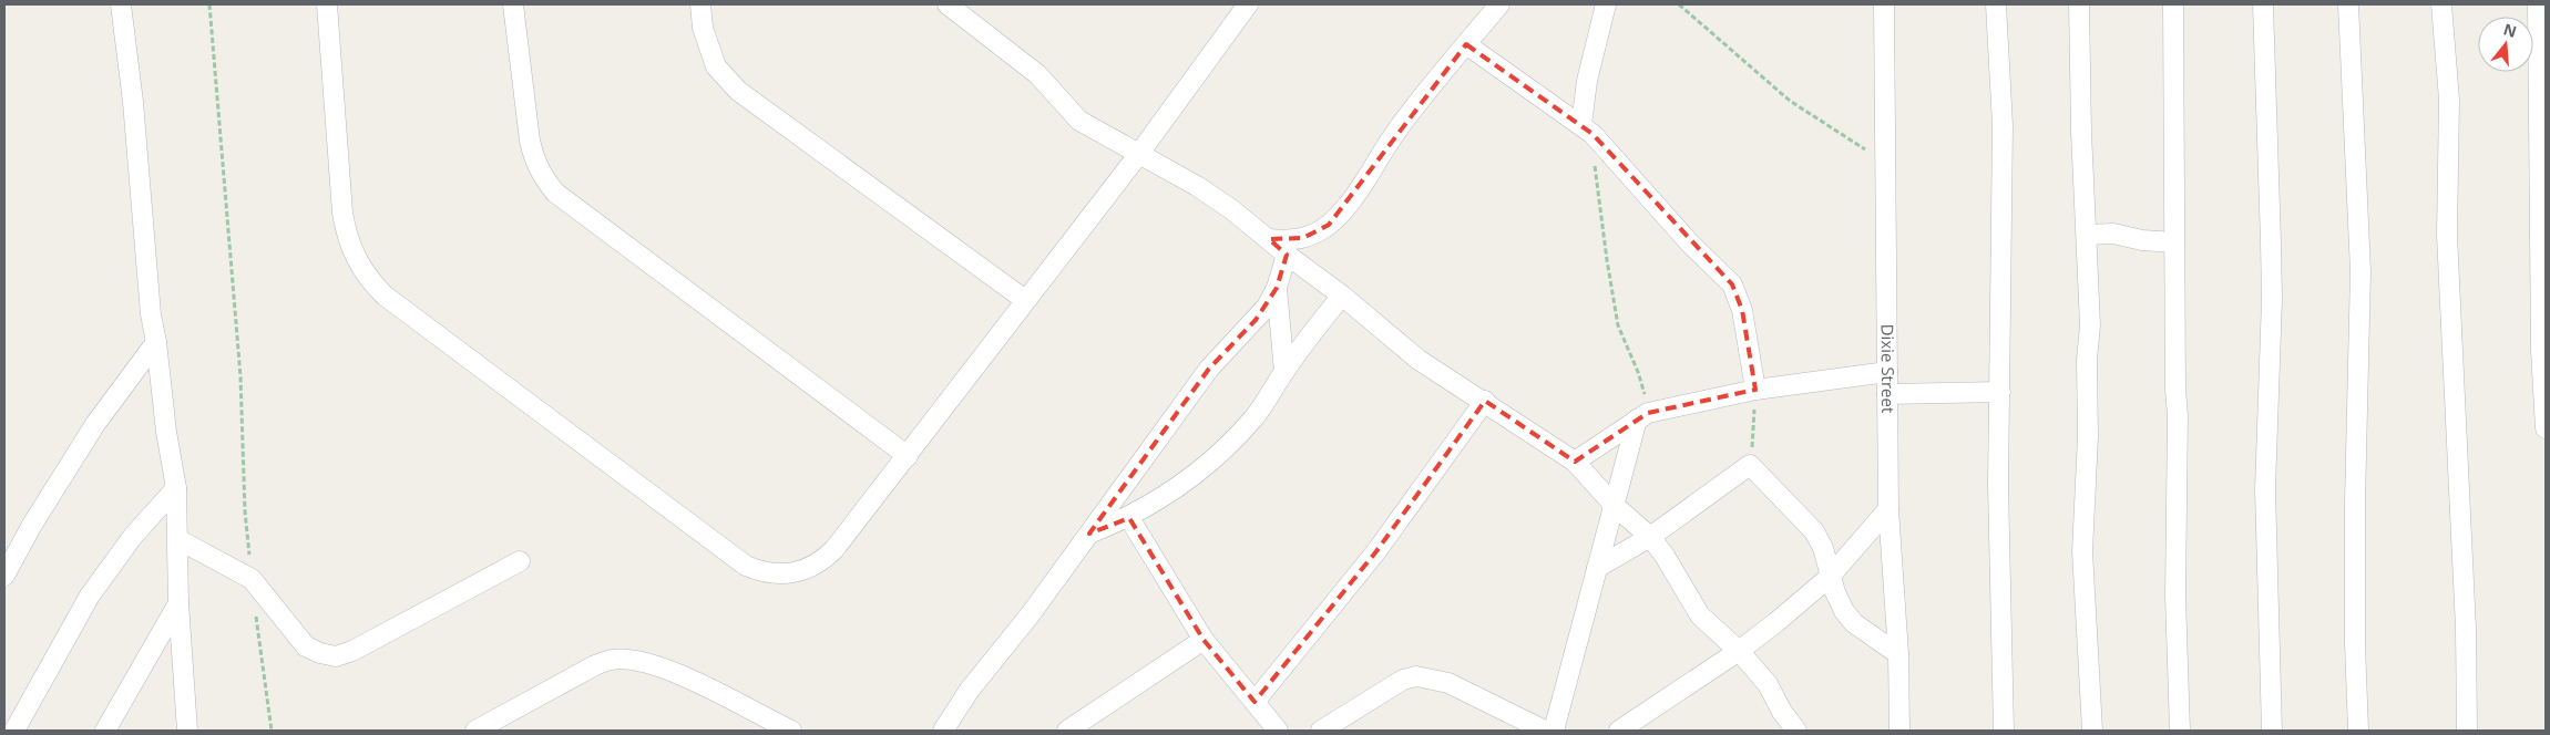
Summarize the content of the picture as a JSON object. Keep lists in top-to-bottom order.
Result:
{
  "streets": {
    "street": ["Dixie Street"]
  },
  "north": "top"
}
